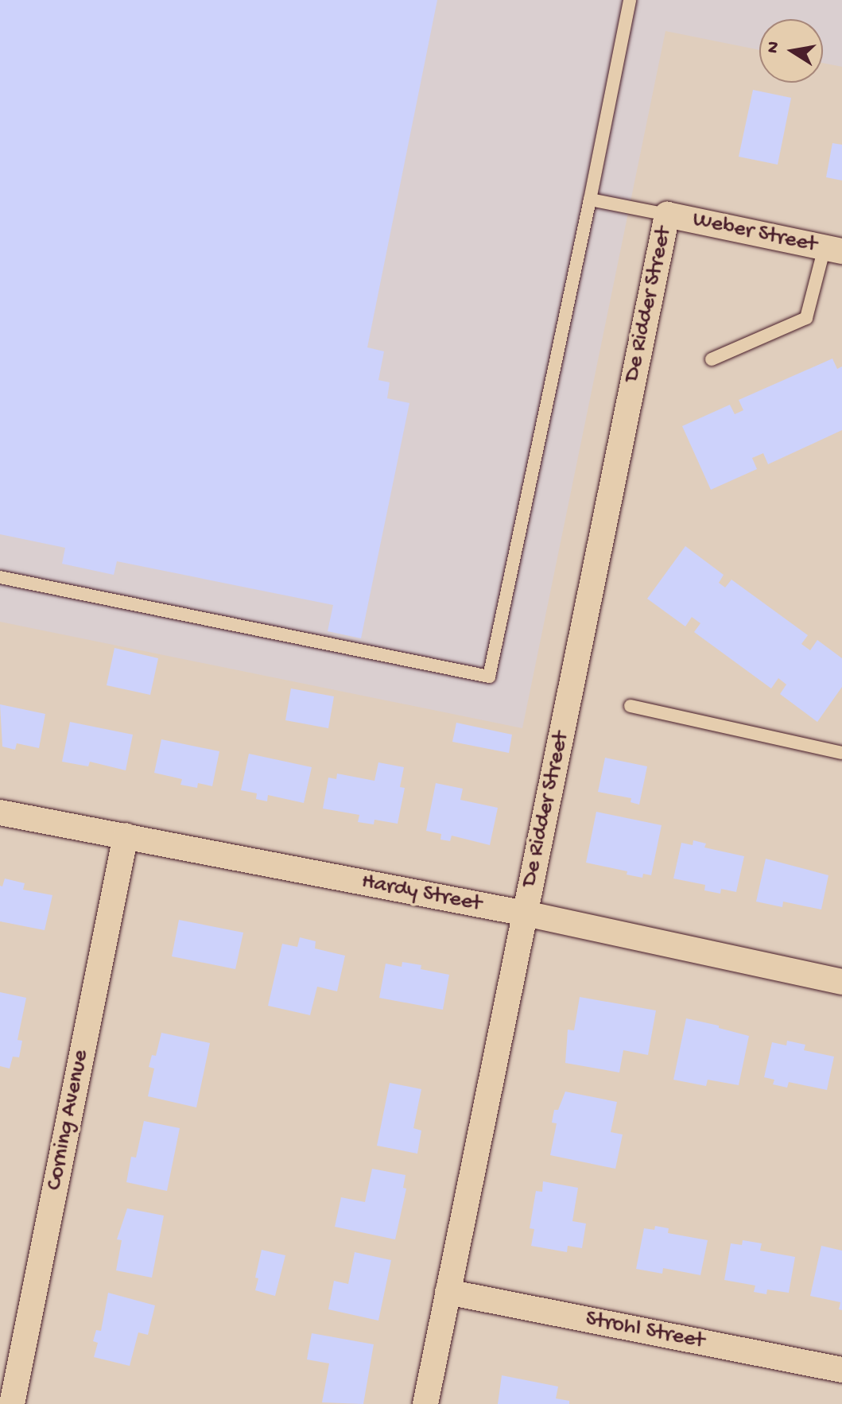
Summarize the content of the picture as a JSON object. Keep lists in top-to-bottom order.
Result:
{
  "streets": {
    "street": [
      "Weber Street",
      "De Ridder Street",
      "Hardy Street",
      "Corning Avenue",
      "Strohl Street"
    ]
  },
  "crossings": [
    ["Weber Street", "De Ridder Street"],
    ["De Ridder Street", "Hardy Street"],
    ["De Ridder Street", "Strohl Street"],
    ["Hardy Street", "Corning Avenue"]
  ],
  "north": "left"
}
